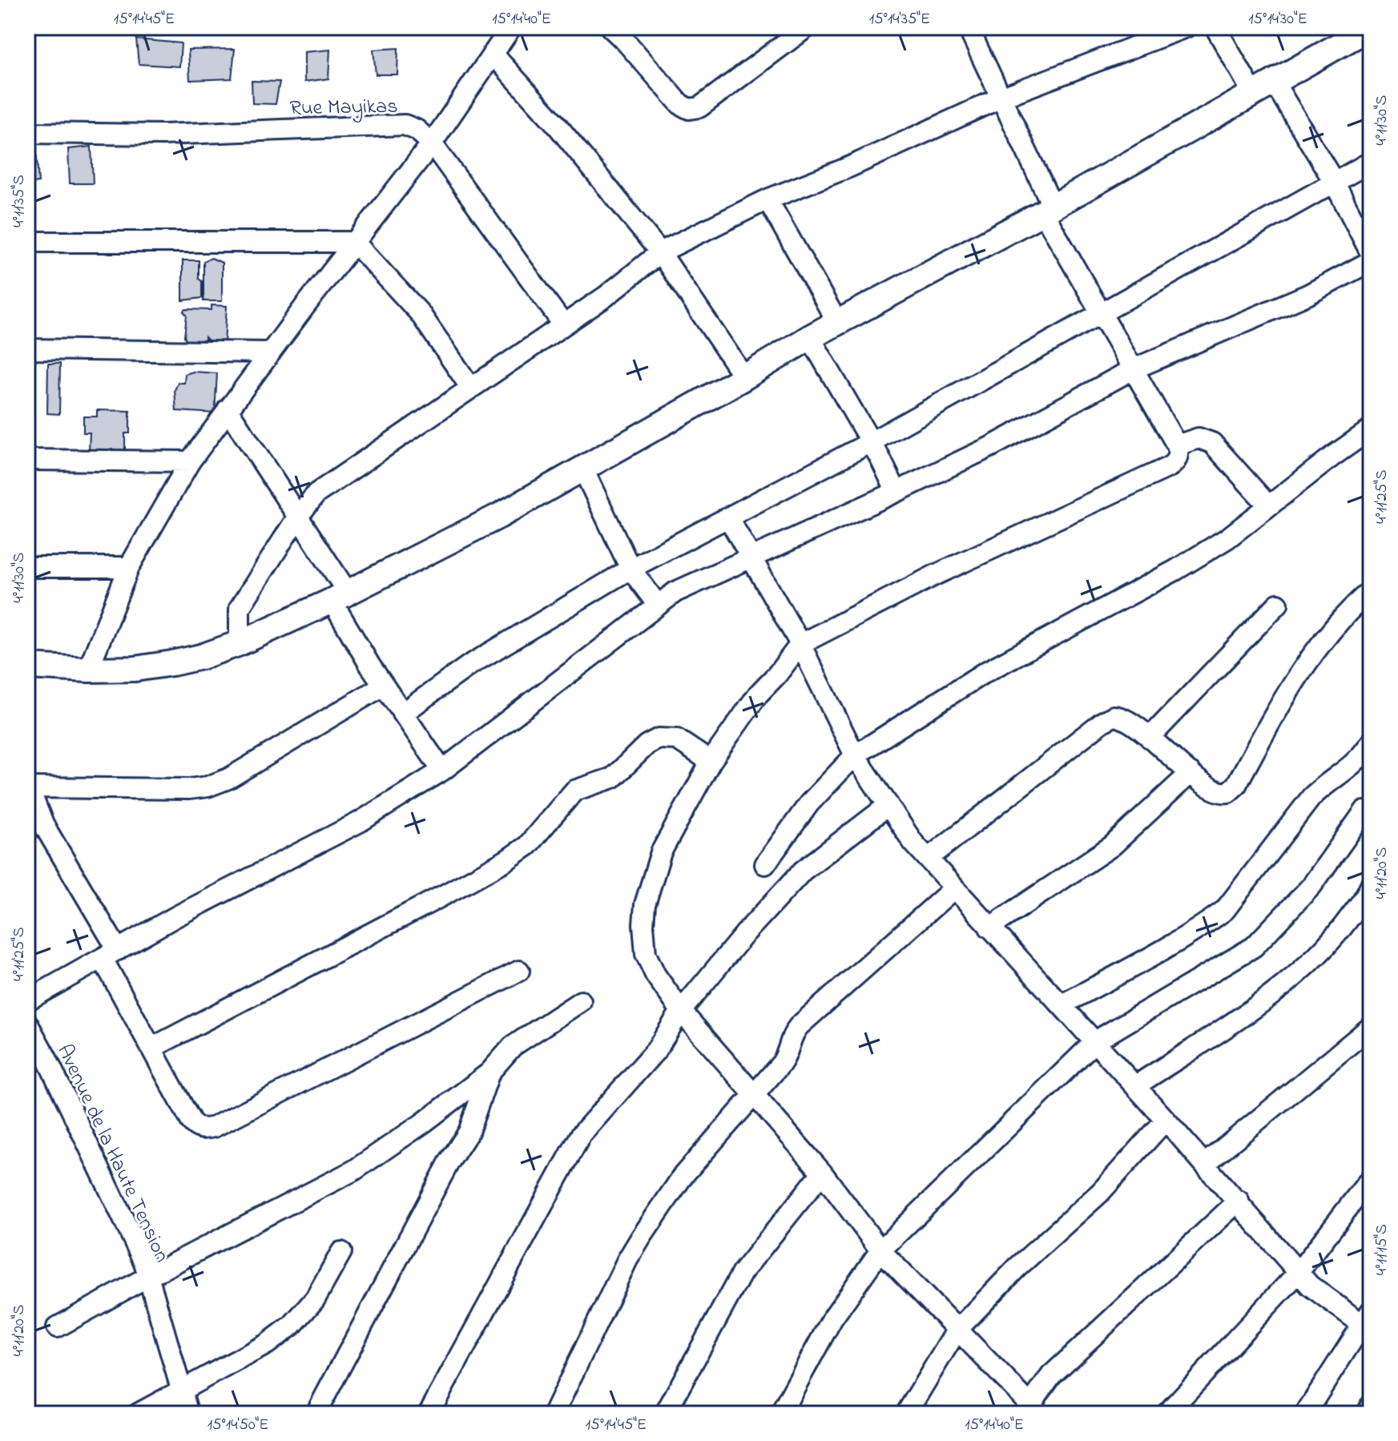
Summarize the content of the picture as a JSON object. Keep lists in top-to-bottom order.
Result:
{
  "streets": {
    "street": ["Rue Mayikas", "Avenue de la Haute Tension"]
  },
  "coordinates": [
    "15°14'45\"E",
    "15°14'40\"E",
    "15°14'35\"E",
    "15°14'30\"E",
    "4°11'30\"S",
    "4°11'35\"S",
    "4°11'25\"S",
    "4°11'20\"S",
    "4°11'15\"S",
    "15°14'50\"E"
  ]
}
